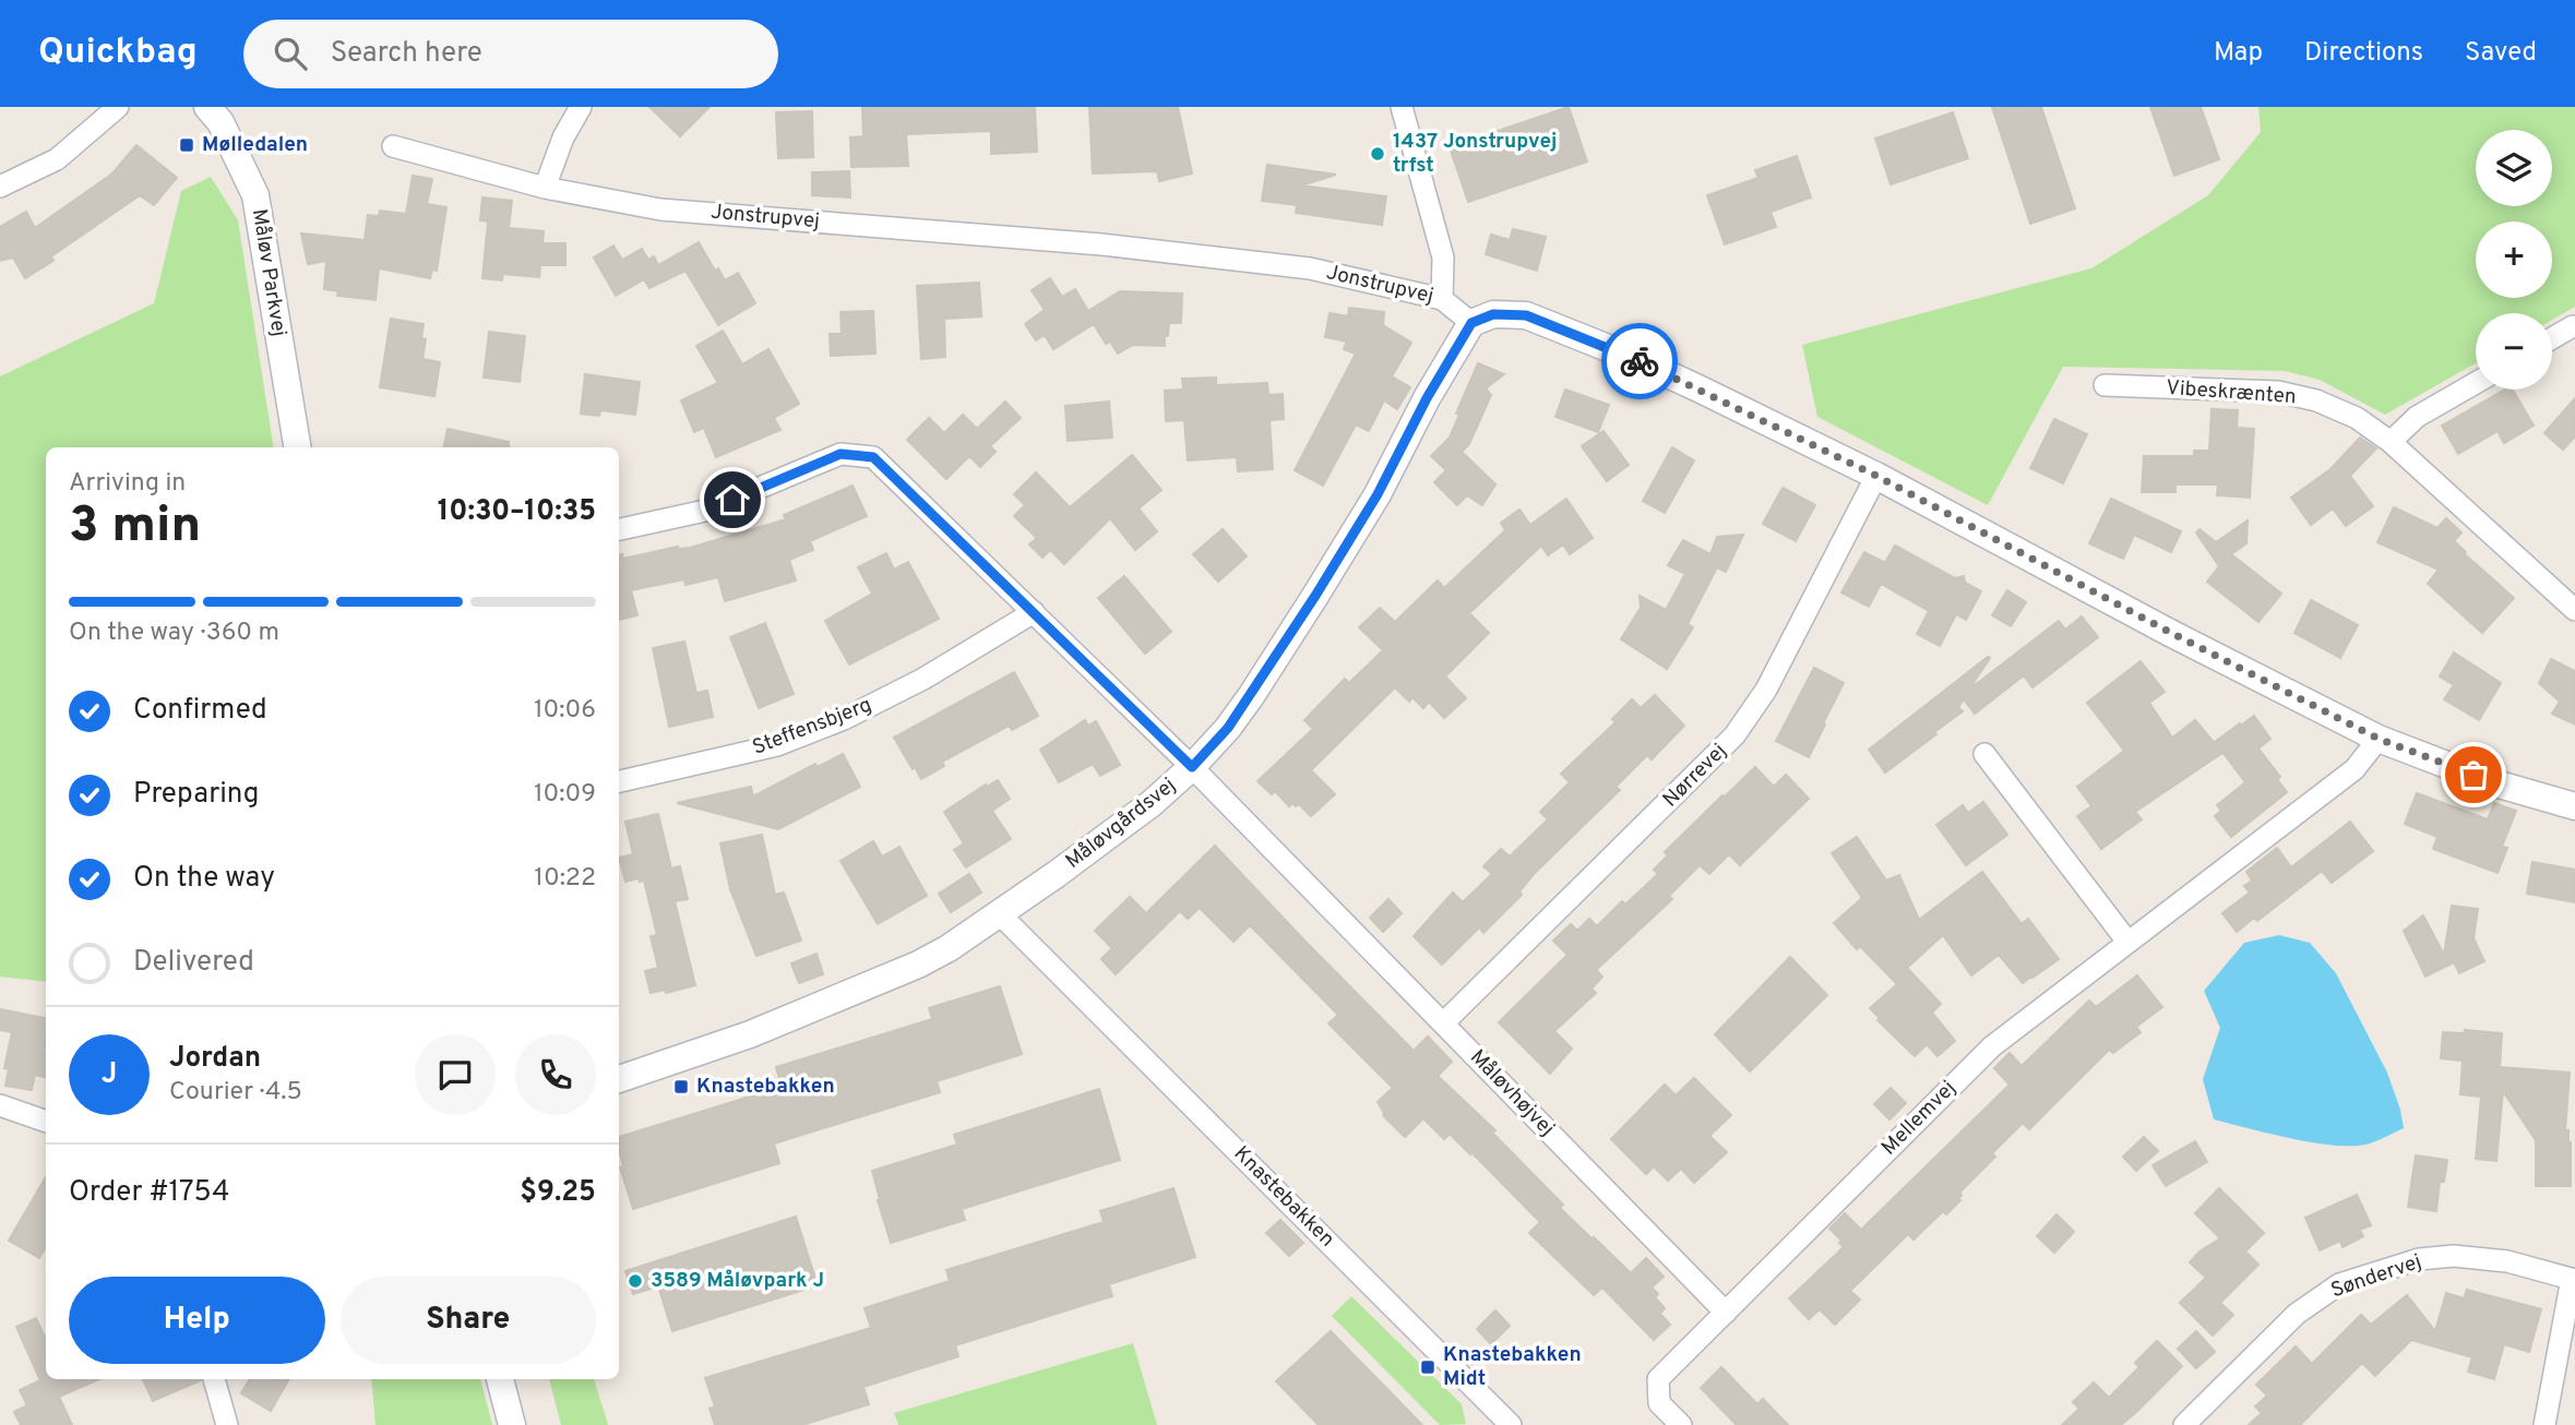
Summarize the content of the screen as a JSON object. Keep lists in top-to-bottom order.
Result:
{
  "streets": {
    "street": [
      "Jonstrupvej",
      "Måløv Parkvej",
      "Vibeskrænten",
      "Steffensbjerg",
      "Nørrevej",
      "Måløvgårdsvej",
      "Måløvhøjvej",
      "Mellemvej",
      "Knastebakken",
      "Søndervej"
    ]
  },
  "crossings": [
    ["Jonstrupvej", "Måløvgårdsvej"],
    ["Steffensbjerg", "Måløvhøjvej"],
    ["Nørrevej", "Måløvhøjvej"],
    ["Måløvgårdsvej", "Måløvhøjvej"],
    ["Måløvgårdsvej", "Knastebakken"],
    ["Måløvhøjvej", "Mellemvej"]
  ],
  "places": {
    "transit": ["Mølledalen", "Knastebakken", "Knastebakken Midt"],
    "other": ["1437 Jonstrupvej trfst", "3589 Måløvpark J"]
  },
  "page": {
    "header": "Quickbag",
    "search": "Search here",
    "nav": ["Map", "Directions", "Saved"],
    "map_buttons": ["+", "−"],
    "heading": ["3 min", "Arriving in", "10:30–10:35"],
    "panel": [
      "Jordan",
      "Courier · 4.5",
      "Order #1754",
      "$9.25"
    ],
    "bar": "On the way · 360 m",
    "list": [
      ["Confirmed", "10:06"],
      ["Preparing", "10:09"],
      ["On the way", "10:22"],
      "Delivered"
    ],
    "round": "J",
    "buttons": ["Help", "Share"]
  }
}
